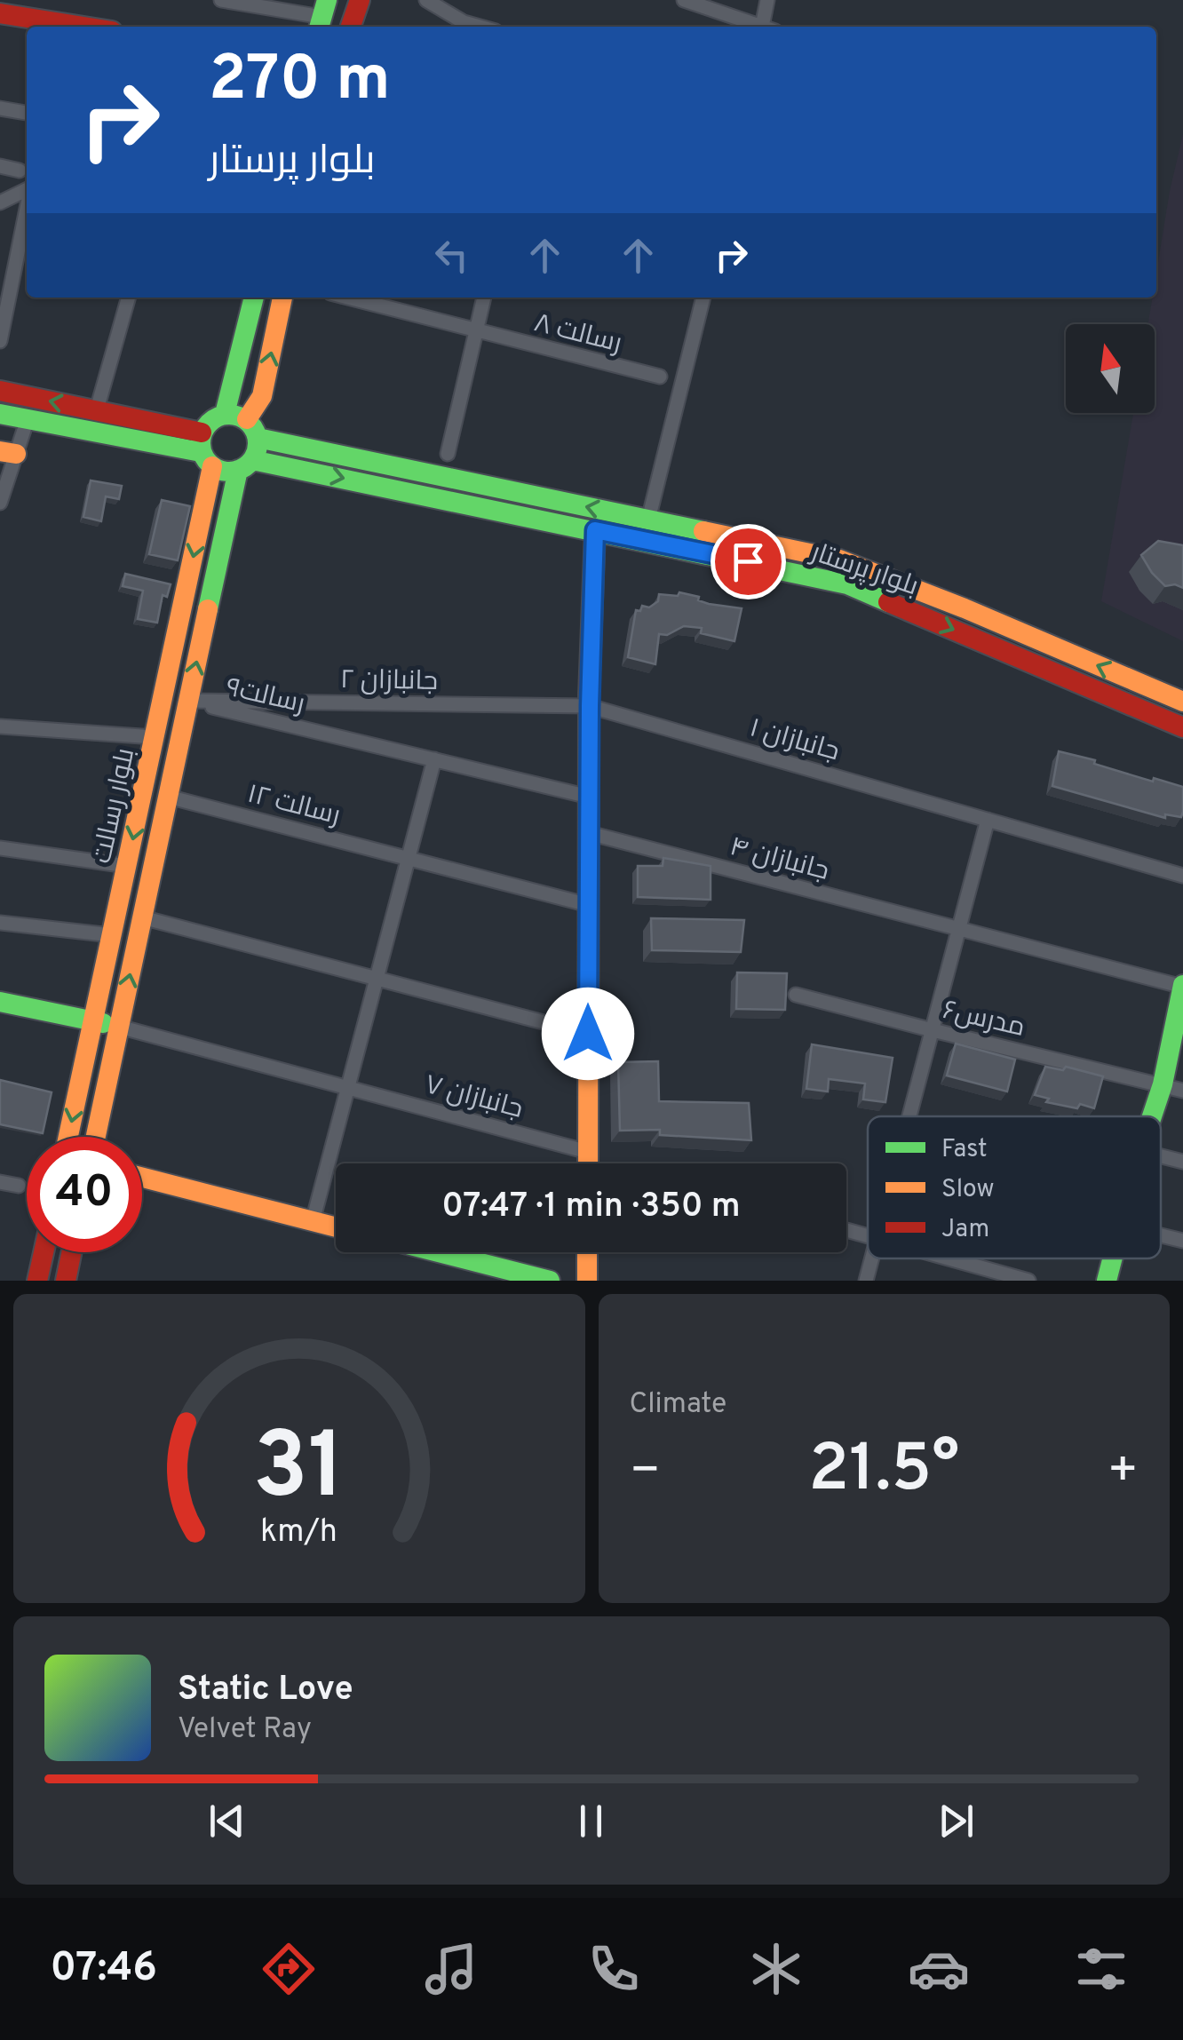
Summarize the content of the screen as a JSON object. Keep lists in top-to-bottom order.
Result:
{
  "streets": {
    "main road": ["بلوار پرستار", "بلوار رسالت"],
    "street": [
      "رسالت ۸",
      "جانبازان ۲",
      "رسالت۹",
      "جانبازان ۱",
      "رسالت ۱۲",
      "جانبازان ۴",
      "مدرس۶",
      "جانبازان ۷"
    ]
  },
  "crossings": [
    ["بلوار پرستار", "بلوار رسالت"],
    ["جانبازان ۲", "رسالت۹"],
    ["جانبازان ۲", "جانبازان ۱"],
    ["جانبازان ۲", "بلوار رسالت"],
    ["رسالت۹", "بلوار رسالت"],
    ["رسالت ۱۲", "بلوار رسالت"],
    ["بلوار رسالت", "جانبازان ۷"]
  ],
  "legend": ["Fast", "Slow", "Jam"],
  "north": "top",
  "page": {
    "turn": ["270 m", "بلوار پرستار"],
    "limit": "40",
    "trip": "07:47 · 1 min · 350 m",
    "tile": "Climate",
    "heat": ["−", "21.5°", "+"],
    "song": ["Static Love", "Velvet Ray"],
    "tabs": "07:46",
    "gauge": ["31", "km/h"]
  }
}
